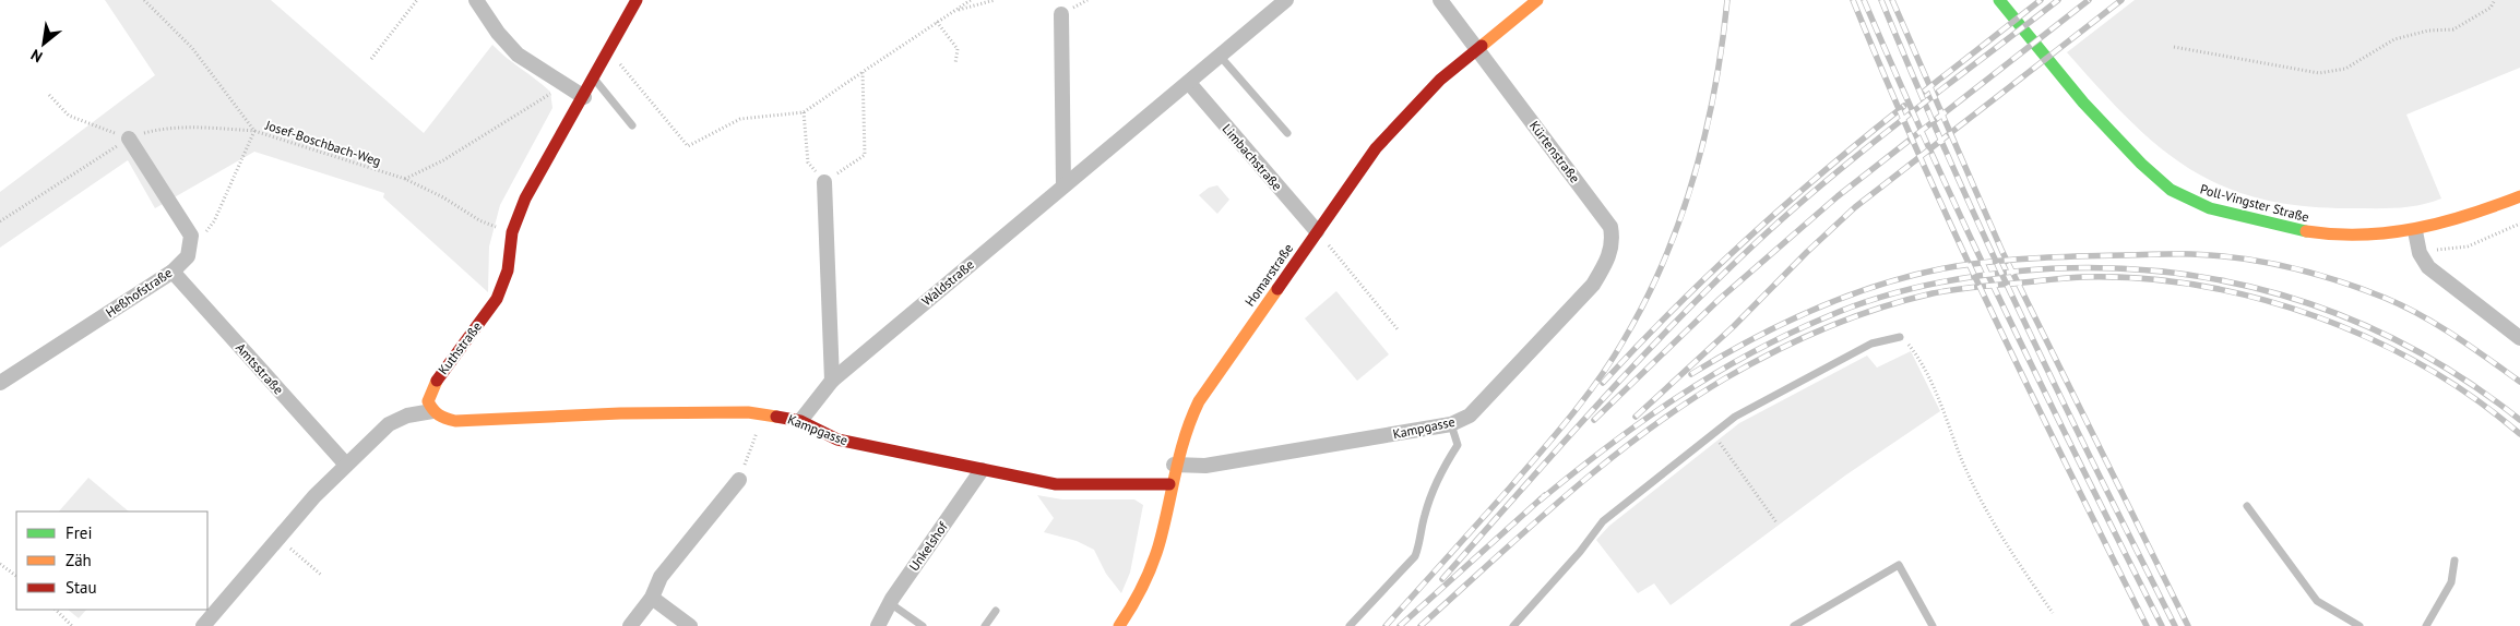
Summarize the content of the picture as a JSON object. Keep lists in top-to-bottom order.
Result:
{
  "streets": {
    "street": [
      "Kürtenstraße",
      "Limbachstraße",
      "Poll-Vingster Straße",
      "Homarstraße",
      "Waldstraße",
      "Heßhofstraße",
      "Kuthstraße",
      "Amtsstraße",
      "Kampgasse",
      "Unkelshof"
    ],
    "path": ["Josef-Boschbach-Weg"]
  },
  "crossings": [
    ["Josef-Boschbach-Weg", "Kuthstraße"],
    ["Kürtenstraße", "Homarstraße"],
    ["Kürtenstraße", "Kampgasse"],
    ["Limbachstraße", "Homarstraße"],
    ["Limbachstraße", "Waldstraße"],
    ["Homarstraße", "Kampgasse"],
    ["Waldstraße", "Kampgasse"],
    ["Heßhofstraße", "Amtsstraße"],
    ["Kuthstraße", "Kampgasse"],
    ["Kampgasse", "Unkelshof"]
  ],
  "legend": ["Frei", "Zäh", "Stau"],
  "north": "bottom left"
}
